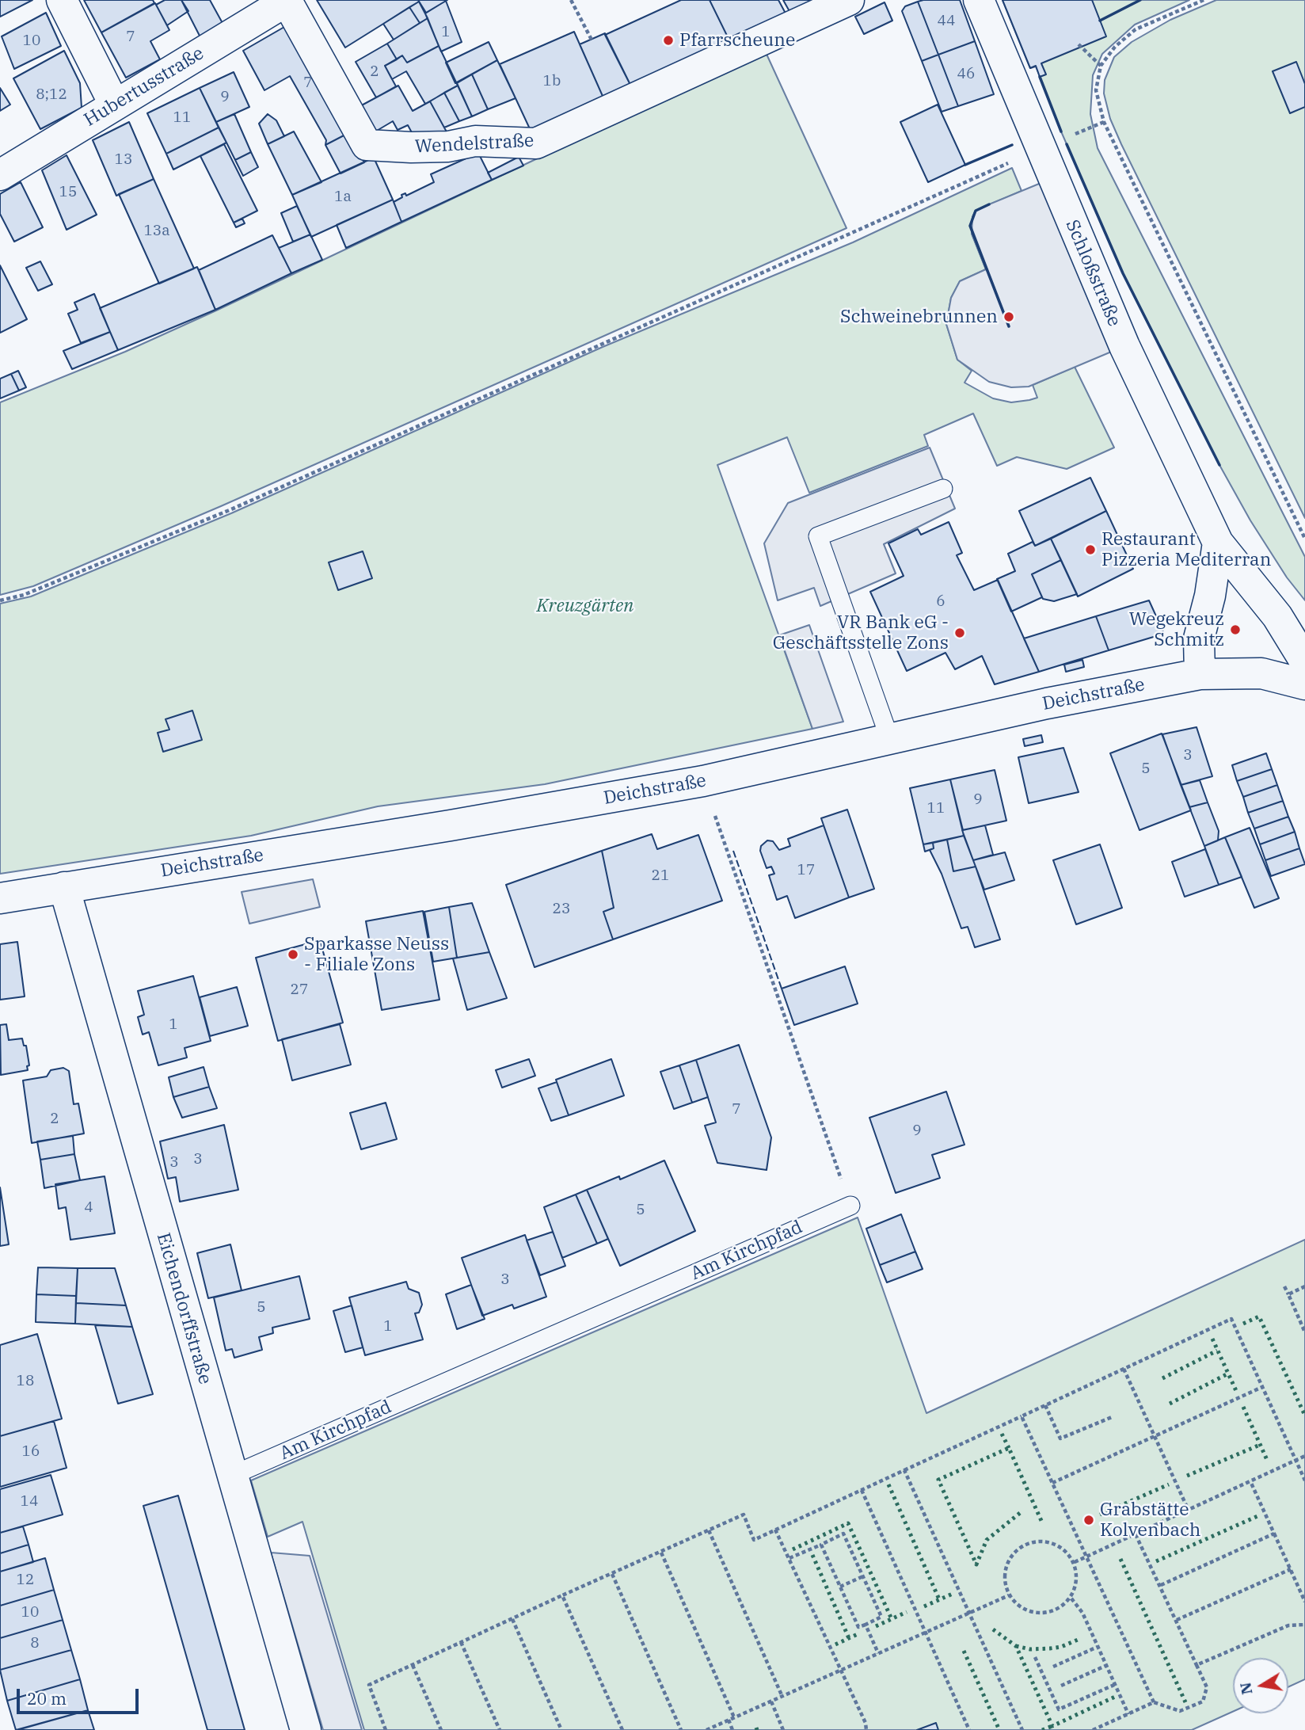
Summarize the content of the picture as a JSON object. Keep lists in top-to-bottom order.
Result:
{
  "streets": {
    "street": [
      "Hubertusstraße",
      "Wendelstraße",
      "Schloßstraße",
      "Deichstraße",
      "Eichendorffstraße"
    ],
    "lane": ["Am Kirchpfad"]
  },
  "crossings": [
    ["Hubertusstraße", "Wendelstraße"],
    ["Deichstraße", "Eichendorffstraße"],
    ["Am Kirchpfad", "Eichendorffstraße"]
  ],
  "parks": ["Kreuzgärten"],
  "places": [
    "Pfarrscheune",
    "Schweinebrunnen",
    "Restaurant Pizzeria Mediterran",
    "Wegekreuz Schmitz",
    "VR Bank eG - Geschäftsstelle Zons",
    "Sparkasse Neuss - Filiale Zons",
    "Grabstätte Kolvenbach"
  ],
  "house_numbers": [
    "44",
    "1",
    "7",
    "10",
    "2",
    "46",
    "1b",
    "7",
    "8;12",
    "9",
    "11",
    "13",
    "15",
    "1a",
    "13a",
    "6",
    "3",
    "5",
    "9",
    "11",
    "17",
    "21",
    "23",
    "27",
    "1",
    "7",
    "2",
    "9",
    "3",
    "3",
    "4",
    "5",
    "3",
    "5",
    "1",
    "18",
    "16",
    "14",
    "12",
    "10",
    "8"
  ],
  "scale_bar": "20 m",
  "north": "left"
}
